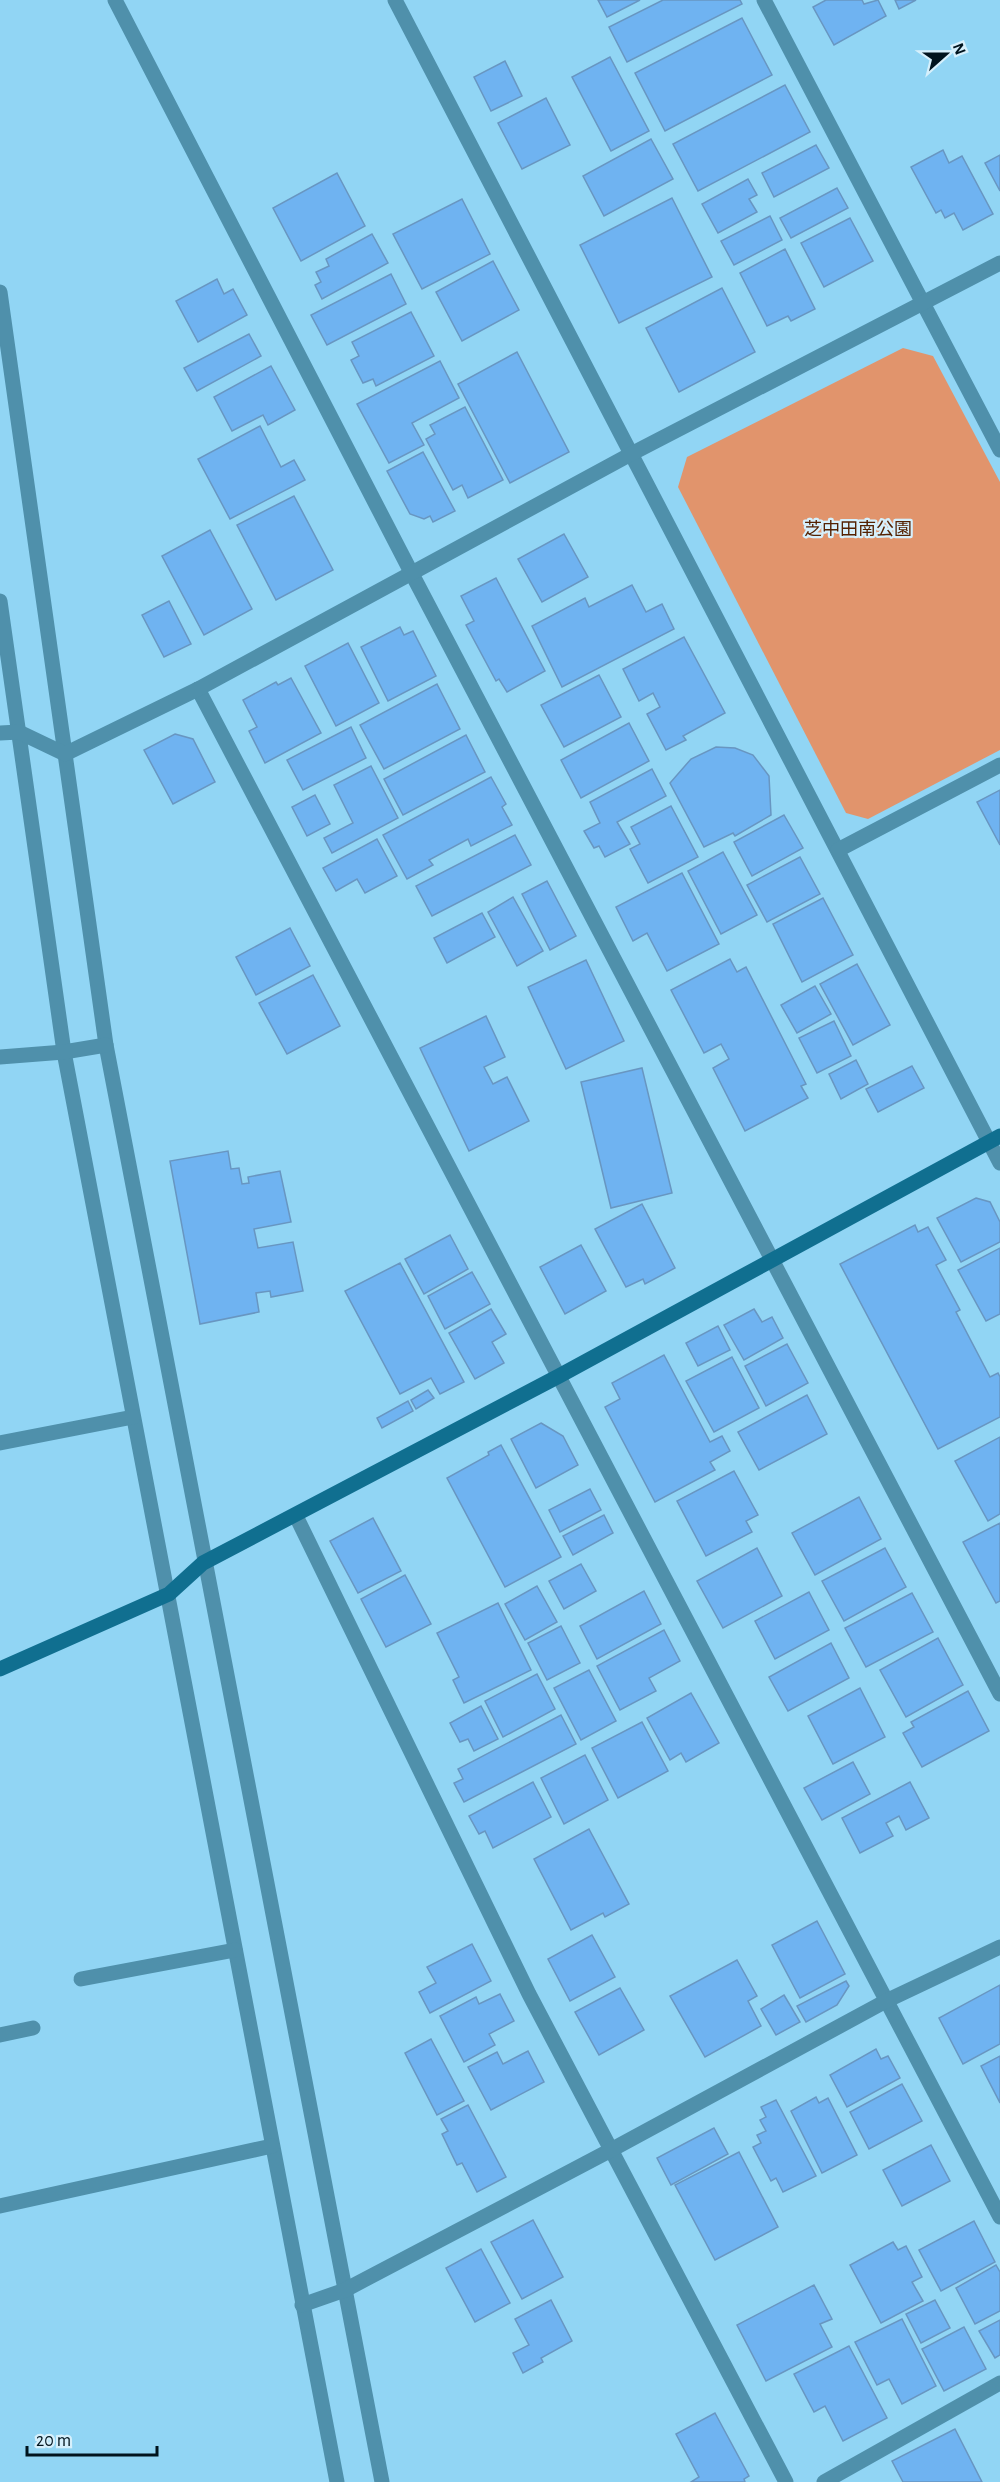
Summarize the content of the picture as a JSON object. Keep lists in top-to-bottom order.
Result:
{
  "parks": ["芝中田南公園"],
  "scale_bar": "20 m",
  "north": "right"
}
